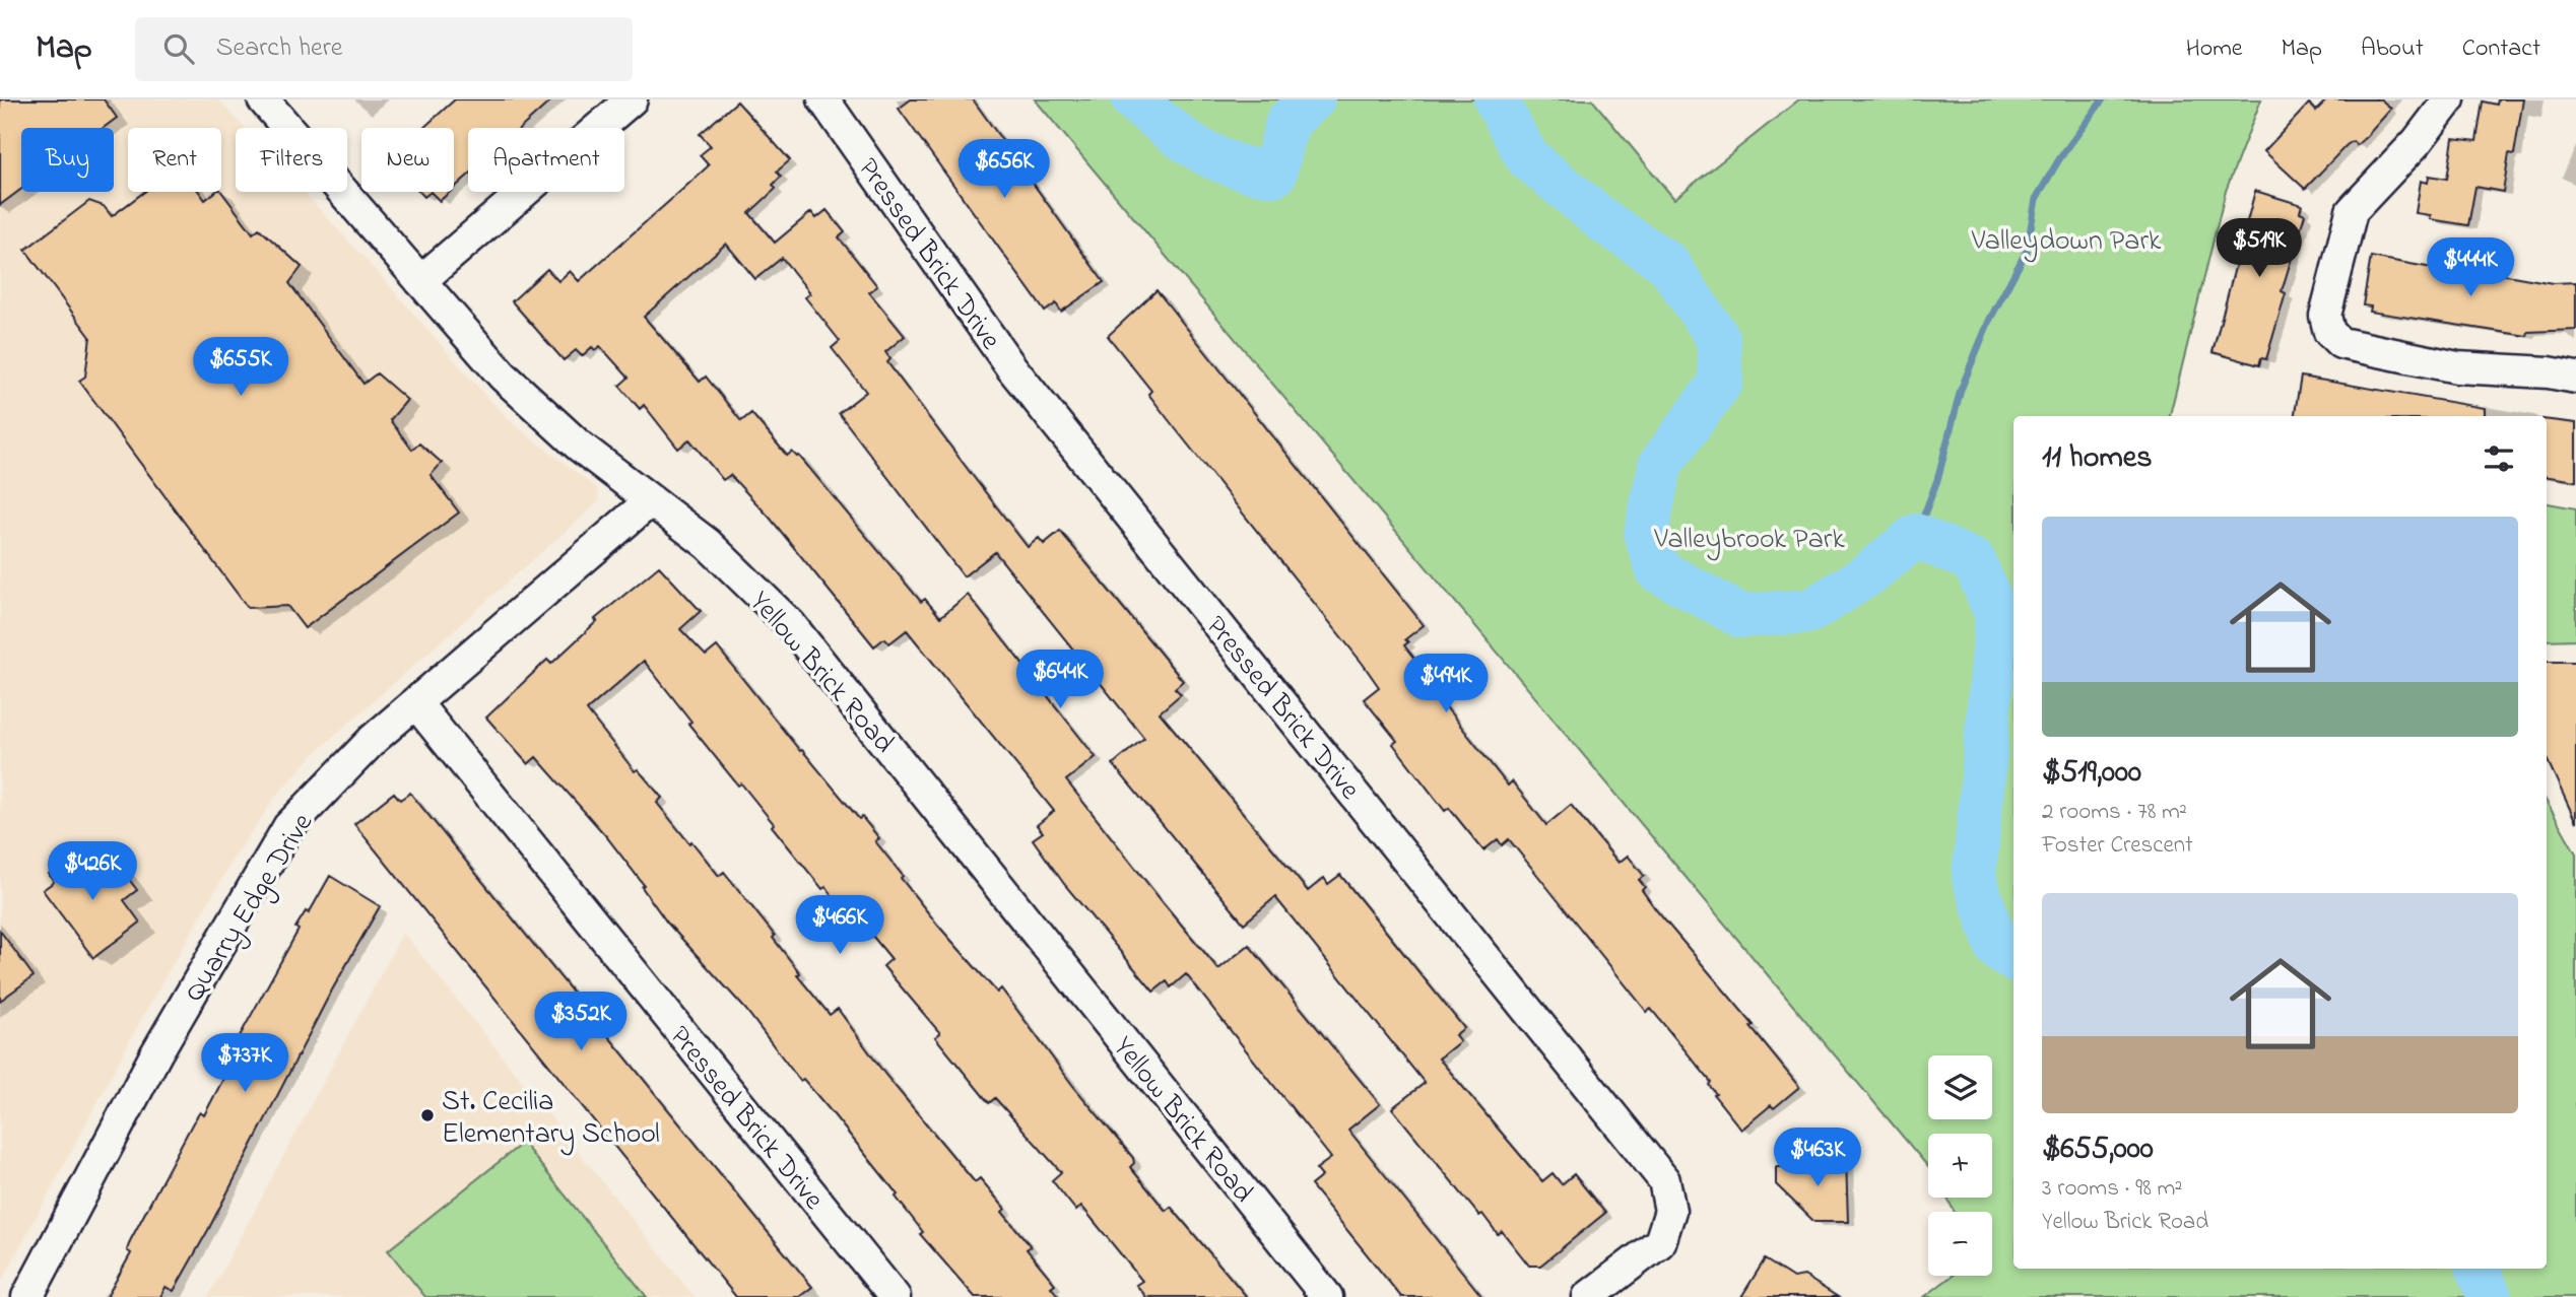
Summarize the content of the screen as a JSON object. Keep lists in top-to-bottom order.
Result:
{
  "streets": {
    "street": ["Pressed Brick Drive", "Yellow Brick Road", "Quarry Edge Drive"]
  },
  "crossings": [
    ["Pressed Brick Drive", "Quarry Edge Drive"],
    ["Yellow Brick Road", "Quarry Edge Drive"]
  ],
  "parks": ["Valleydown Park", "Valleybrook Park"],
  "places": ["St. Cecilia Elementary School"],
  "page": {
    "header": "Map",
    "search": "Search here",
    "nav": [
      "Home",
      "Map",
      "About",
      "Contact"
    ],
    "chip": [
      "Buy",
      "Rent",
      "Filters",
      "New",
      "Apartment"
    ],
    "price": [
      "$656K",
      "$519K",
      "$444K",
      "$655K",
      "$644K",
      "$494K",
      "$426K",
      "$466K",
      "$352K",
      "$737K",
      "$463K"
    ],
    "heading": "11 homes",
    "list": [
      {
        "name": "$519,000",
        "note": "2 rooms · 78 m² · Foster Crescent"
      },
      {
        "name": "$655,000",
        "note": "3 rooms · 98 m² · Yellow Brick Road"
      }
    ],
    "map_buttons": ["+", "−"]
  }
}
